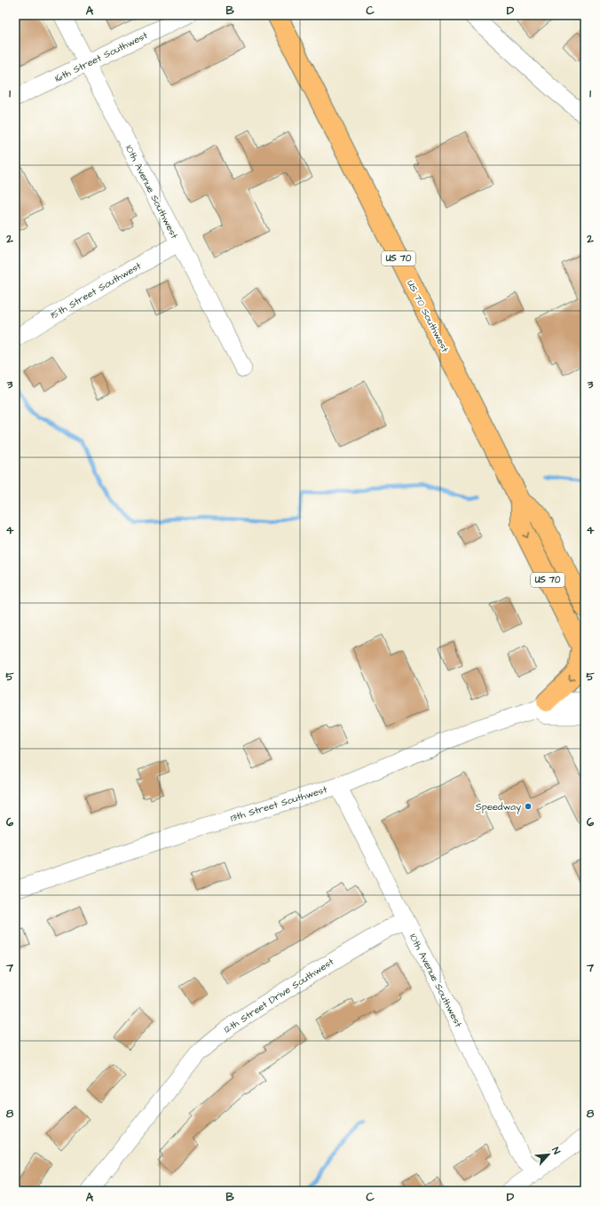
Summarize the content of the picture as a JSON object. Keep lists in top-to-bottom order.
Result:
{
  "streets": {
    "main road": ["US 70", "US 70 Southwest"],
    "street": [
      "16th Street Southwest",
      "10th Avenue Southwest",
      "15th Street Southwest",
      "13th Street Southwest",
      "12th Street Drive Southwest"
    ]
  },
  "crossings": [
    ["16th Street Southwest", "10th Avenue Southwest"],
    ["10th Avenue Southwest", "15th Street Southwest"],
    ["10th Avenue Southwest", "13th Street Southwest"],
    ["10th Avenue Southwest", "12th Street Drive Southwest"]
  ],
  "places": ["Speedway"],
  "north": "top right",
  "grid": {
    "columns": [
      "A",
      "B",
      "C",
      "D"
    ],
    "rows": [
      "1",
      "2",
      "3",
      "4",
      "5",
      "6",
      "7",
      "8"
    ]
  }
}
